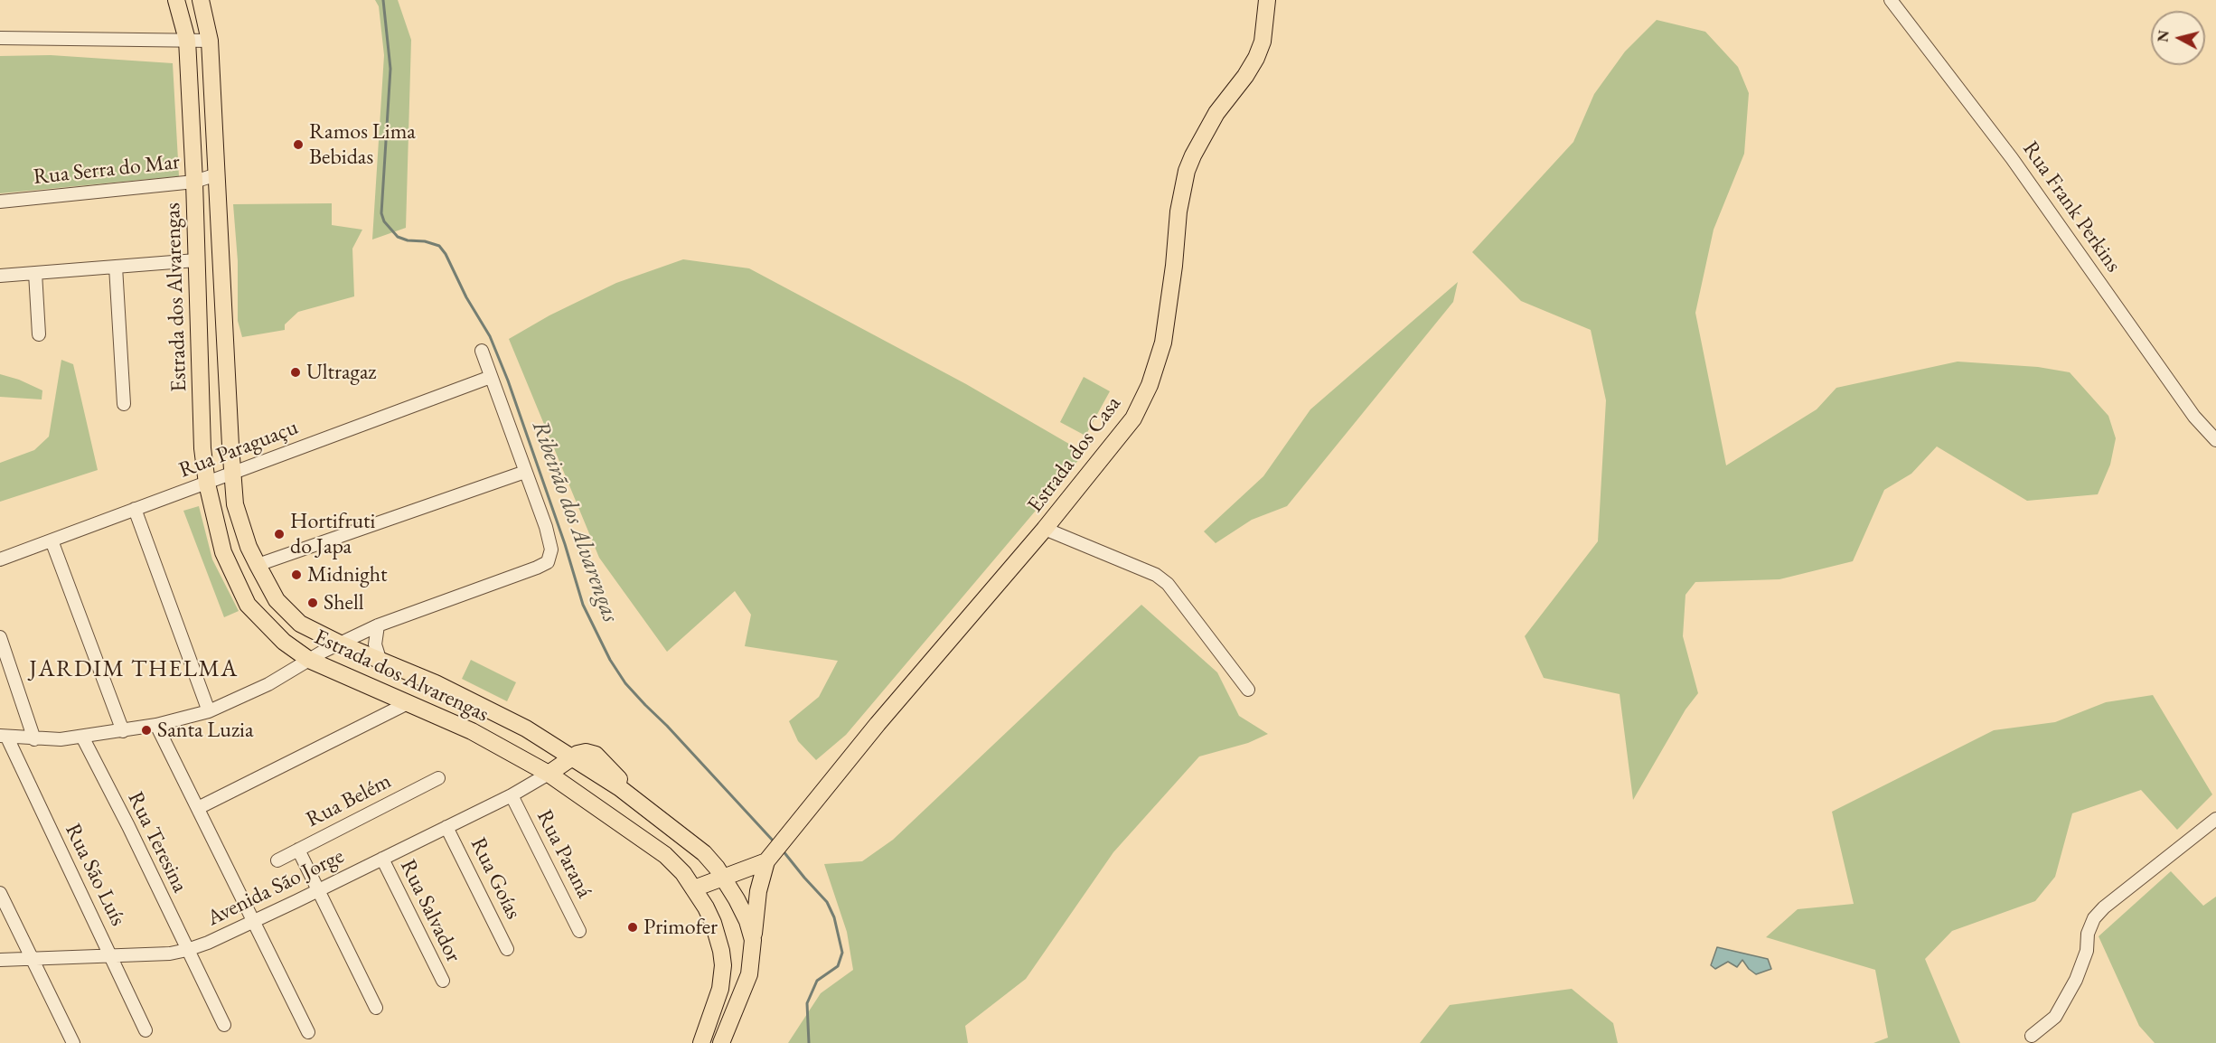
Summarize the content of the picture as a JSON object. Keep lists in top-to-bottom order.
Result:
{
  "streets": {
    "main road": ["Estrada dos Alvarengas", "Estrada dos Casa"],
    "street": [
      "Rua Serra do Mar",
      "Rua Frank Perkins",
      "Rua Paraguaçu",
      "Rua Belém",
      "Rua Teresina",
      "Rua Paraná",
      "Rua São Luís",
      "Rua Goías",
      "Avenida São Jorge",
      "Rua Salvador"
    ]
  },
  "crossings": [
    ["Rua Serra do Mar", "Estrada dos Alvarengas"],
    ["Estrada dos Alvarengas", "Rua Paraguaçu"],
    ["Estrada dos Alvarengas", "Avenida São Jorge"],
    ["Rua Teresina", "Avenida São Jorge"],
    ["Rua Paraná", "Avenida São Jorge"],
    ["Rua São Luís", "Avenida São Jorge"],
    ["Rua Goías", "Avenida São Jorge"],
    ["Avenida São Jorge", "Rua Salvador"]
  ],
  "districts": ["JARDIM THELMA"],
  "water": ["Ribeirão dos Alvarengas"],
  "places": [
    "Ramos Lima Bebidas",
    "Ultragaz",
    "Hortifruti do Japa",
    "Midnight",
    "Shell",
    "Santa Luzia",
    "Primofer"
  ],
  "north": "left"
}
